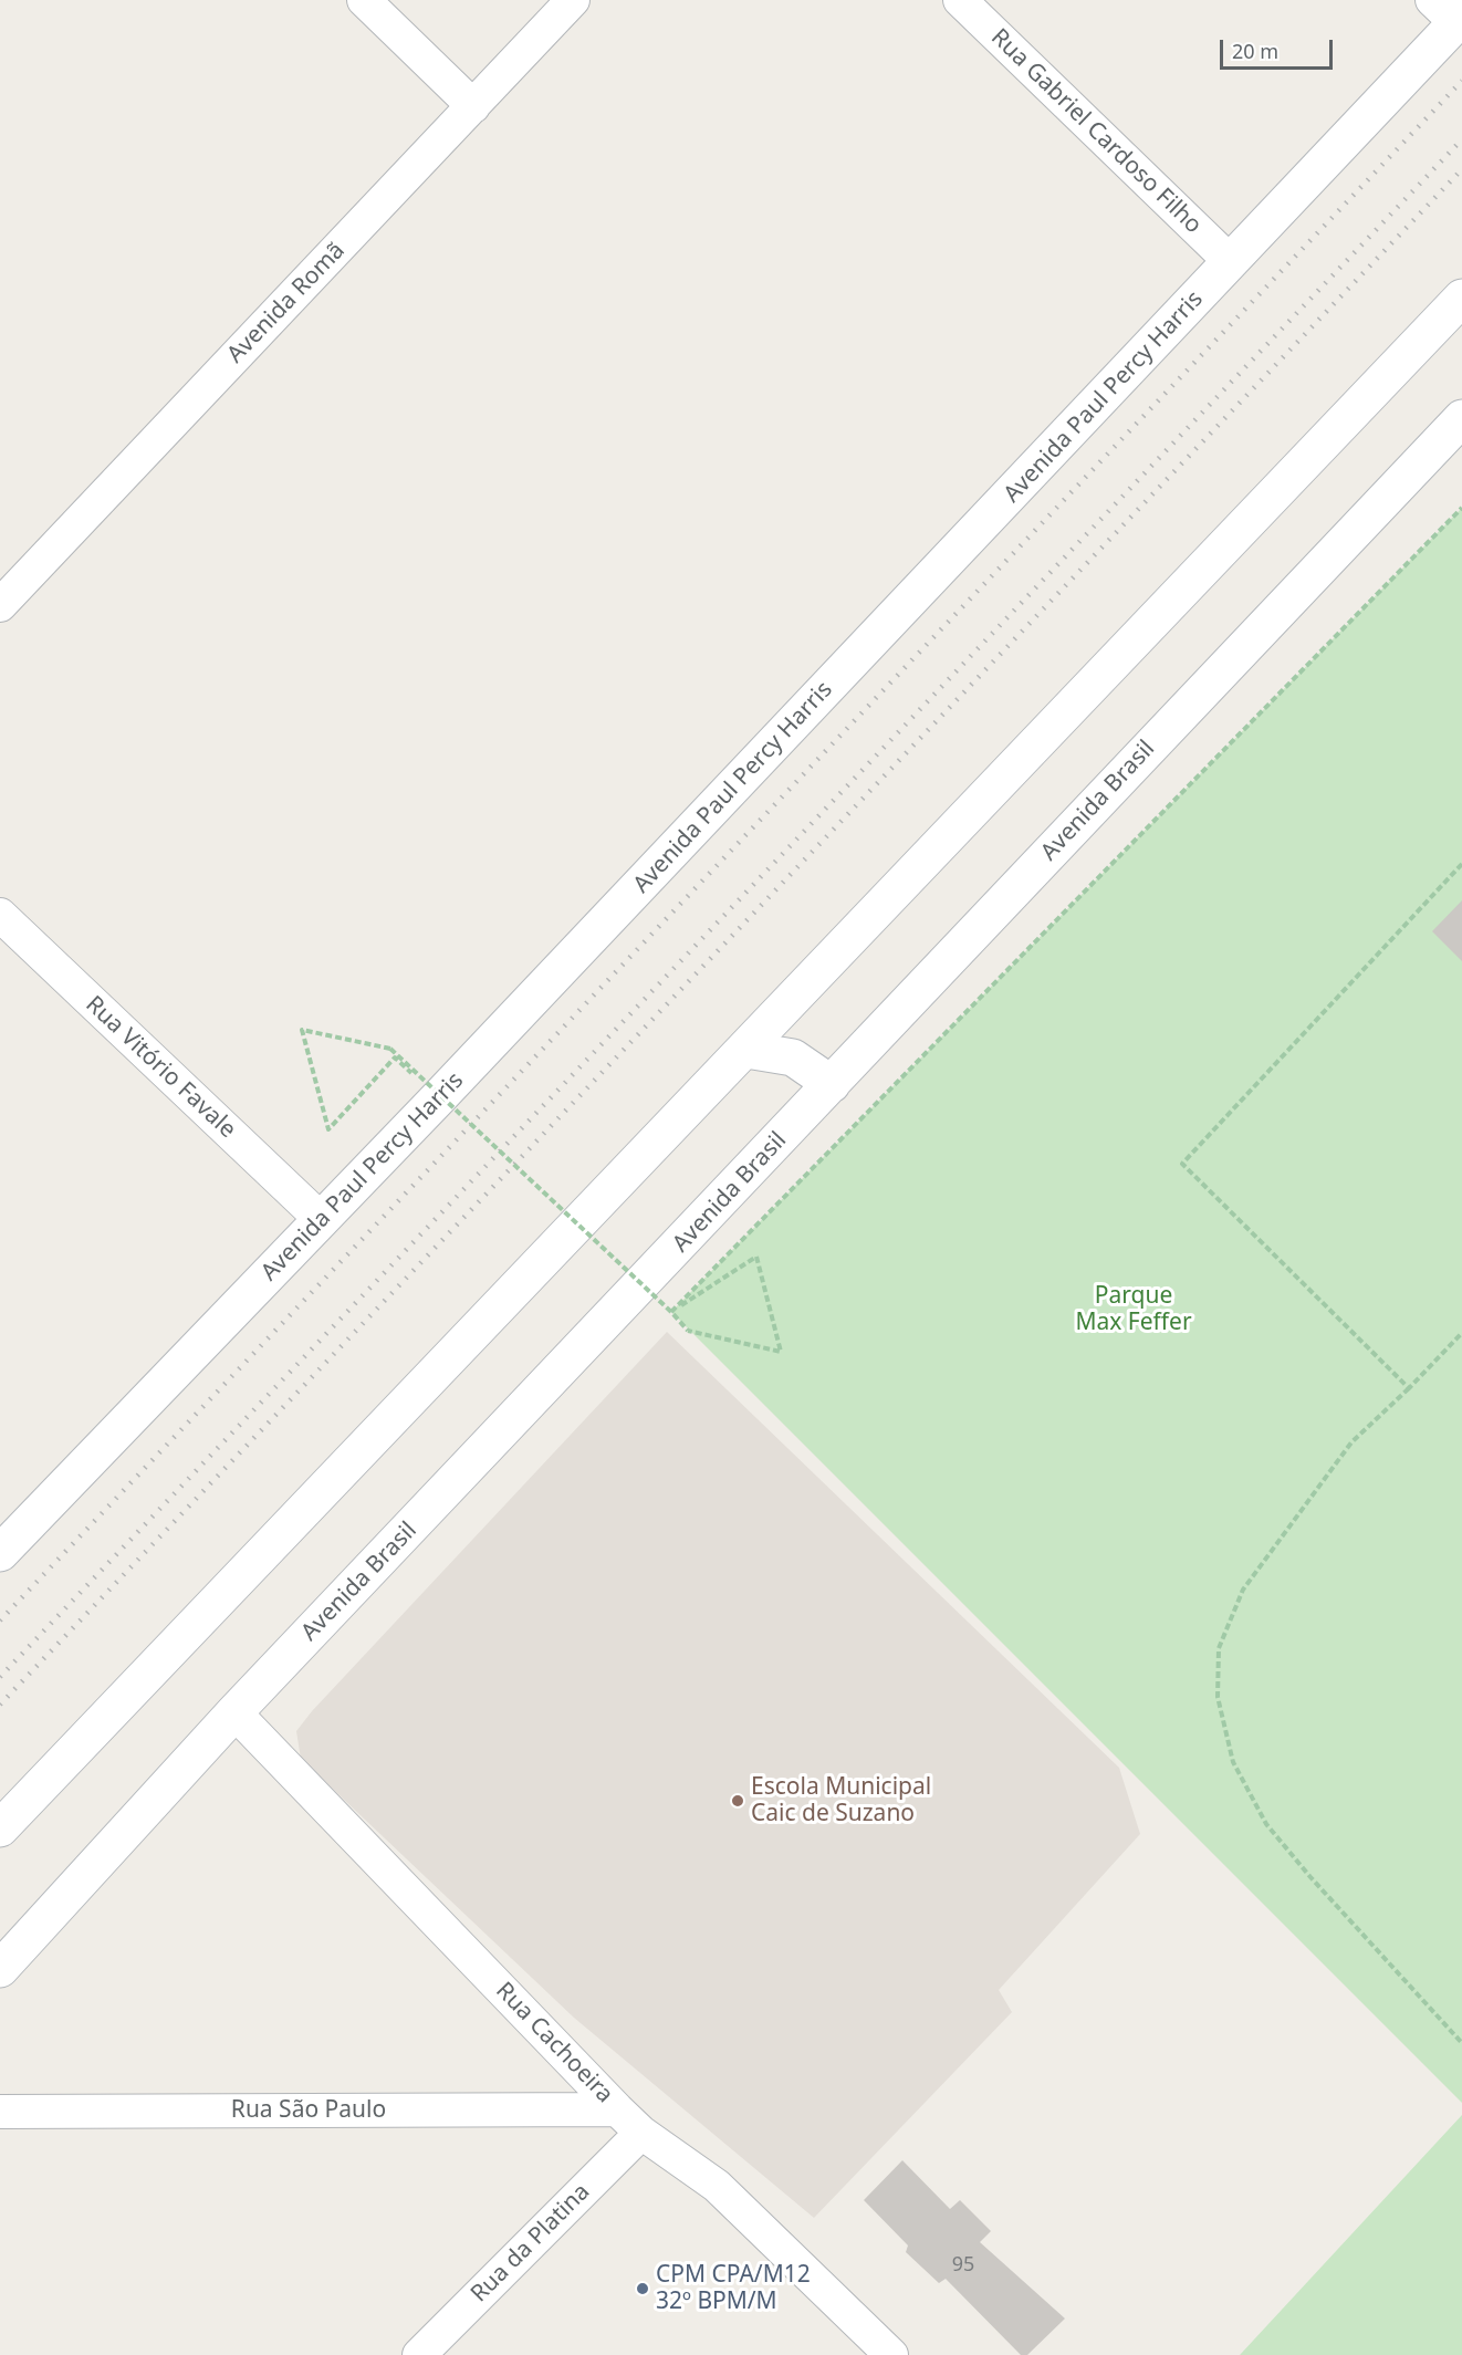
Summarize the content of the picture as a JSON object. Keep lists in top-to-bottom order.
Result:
{
  "streets": {
    "main road": ["Avenida Paul Percy Harris", "Avenida Brasil"],
    "street": [
      "Rua Gabriel Cardoso Filho",
      "Avenida Romã",
      "Rua Vitório Favale",
      "Rua Cachoeira",
      "Rua São Paulo",
      "Rua da Platina"
    ]
  },
  "crossings": [
    ["Rua Gabriel Cardoso Filho", "Avenida Paul Percy Harris"],
    ["Avenida Paul Percy Harris", "Rua Vitório Favale"],
    ["Avenida Brasil", "Rua Cachoeira"],
    ["Rua Cachoeira", "Rua São Paulo"],
    ["Rua Cachoeira", "Rua da Platina"]
  ],
  "parks": ["Parque Max Feffer"],
  "places": ["Escola Municipal Caic de Suzano", "CPM CPA/M12 32º BPM/M"],
  "house_numbers": ["95"],
  "scale_bar": "20 m"
}
